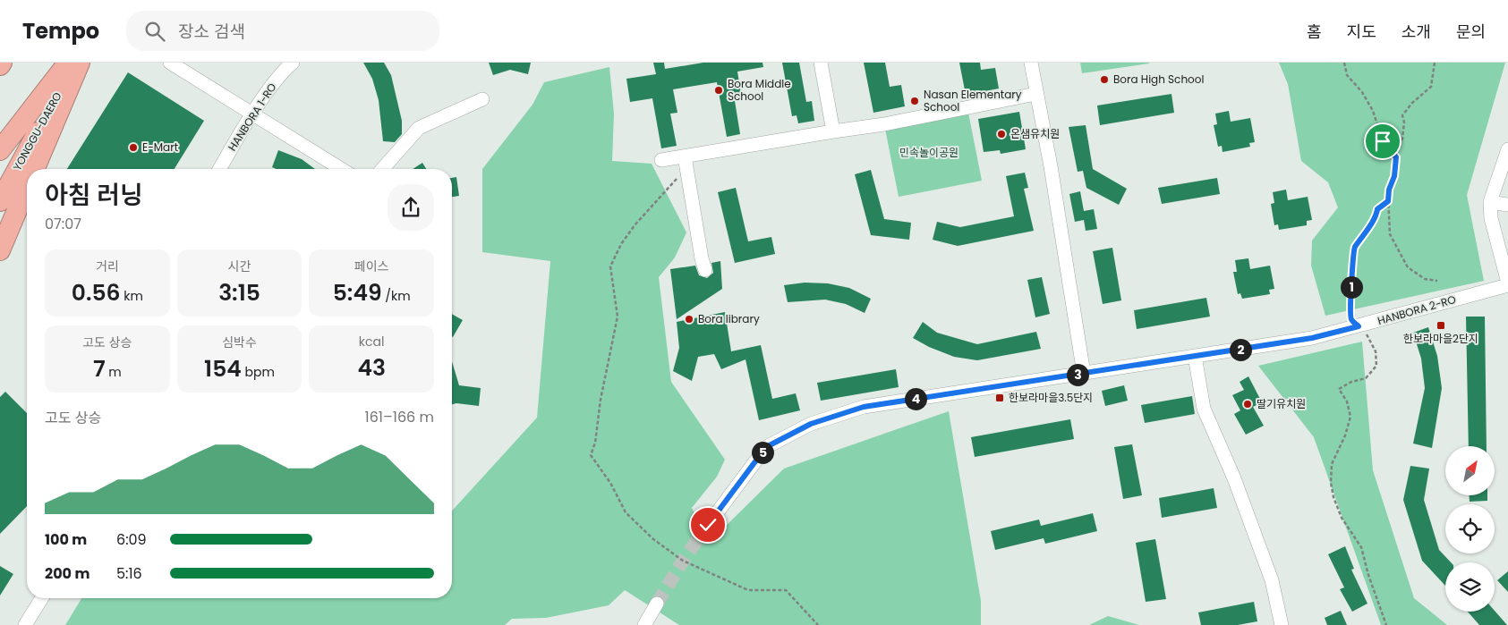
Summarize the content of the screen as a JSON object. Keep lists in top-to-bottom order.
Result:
{
  "streets": {
    "highway": ["YONGGU-DAERO"],
    "street": ["HANBORA 1-RO", "HANBORA 2-RO"]
  },
  "parks": ["민속놀이공원"],
  "places": {
    "other": [
      "Bora High School",
      "Bora Middle School",
      "Nasan Elementary School",
      "온샘유치원",
      "E-Mart",
      "Bora library",
      "딸기유치원"
    ],
    "transit": ["한보라마을2단지", "한보라마을3.5단지"]
  },
  "north": "top right",
  "page": {
    "header": "Tempo",
    "search": "장소 검색",
    "nav": [
      "홈",
      "지도",
      "소개",
      "문의"
    ],
    "heading": ["아침 러닝", "07:07"],
    "stats": [
      ["거리", "0.56 km"],
      ["시간", "3:15"],
      ["페이스", "5:49 /km"],
      ["고도 상승", "7 m"],
      ["심박수", "154 bpm"],
      ["kcal", "43"]
    ],
    "pins": [
      "1",
      "2",
      "3",
      "4",
      "5"
    ],
    "chart": ["고도 상승", "161–166 m"],
    "list": [
      {
        "name": "100 m",
        "note": "6:09"
      },
      {
        "name": "200 m",
        "note": "5:16"
      }
    ]
  }
}
